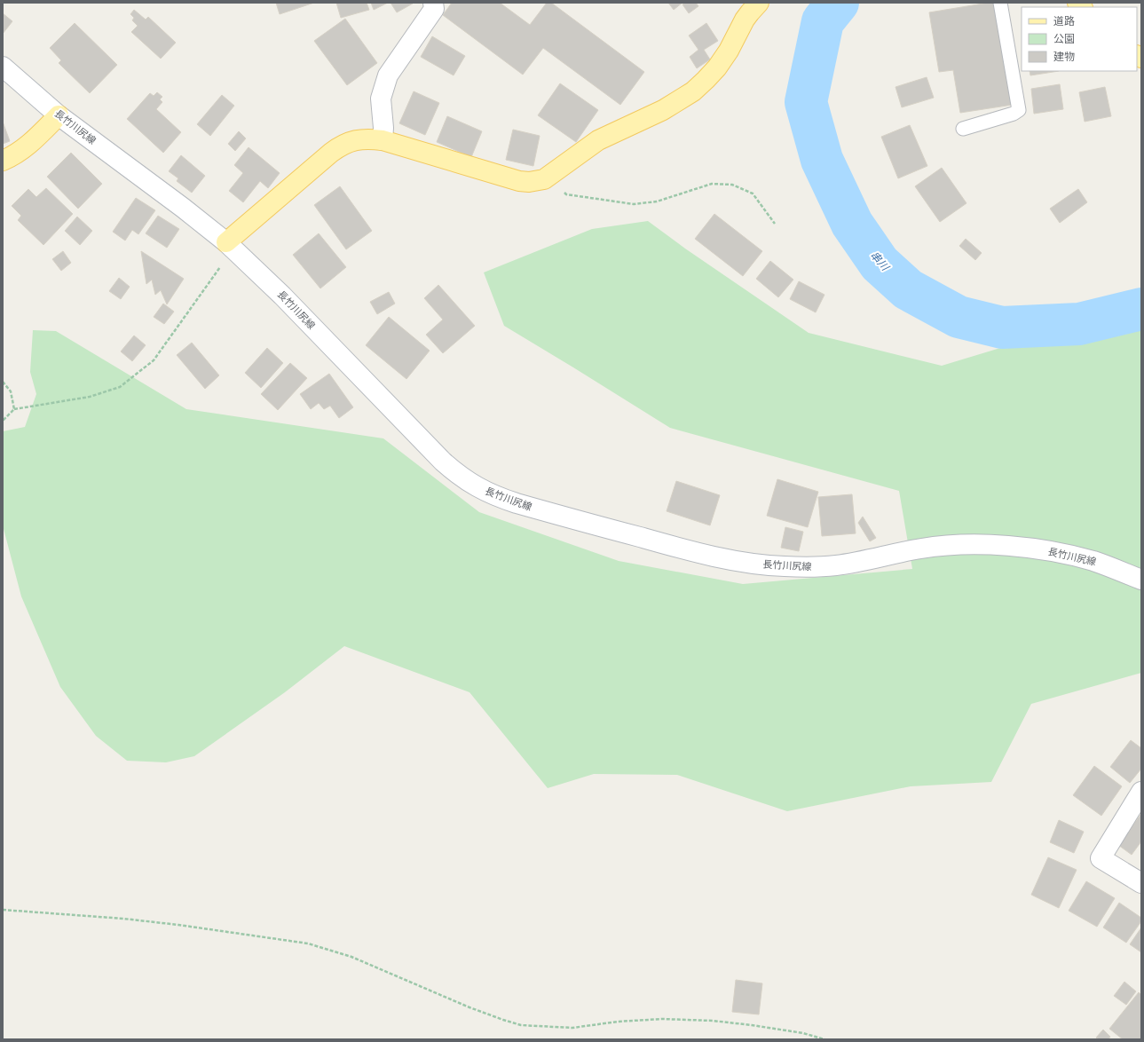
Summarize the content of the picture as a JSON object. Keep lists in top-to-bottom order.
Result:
{
  "streets": {
    "main road": ["長竹川尻線"]
  },
  "water": ["串川"],
  "legend": ["道路", "公園", "建物"]
}
